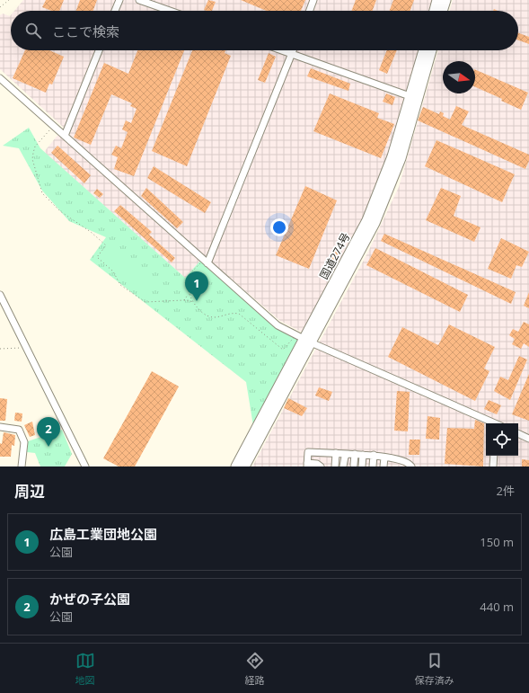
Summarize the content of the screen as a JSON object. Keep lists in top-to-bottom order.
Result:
{
  "streets": {
    "highway": ["国道274号"]
  },
  "north": "right",
  "page": {
    "search": "ここで検索",
    "pins": ["1", "2"],
    "heading": ["周辺", "2件"],
    "list": [
      {
        "mark": "1",
        "name": "広島工業団地公園",
        "note": "公園",
        "value": "150 m"
      },
      {
        "mark": "2",
        "name": "かぜの子公園",
        "note": "公園",
        "value": "440 m"
      }
    ],
    "nav": ["地図", "経路", "保存済み"]
  }
}
